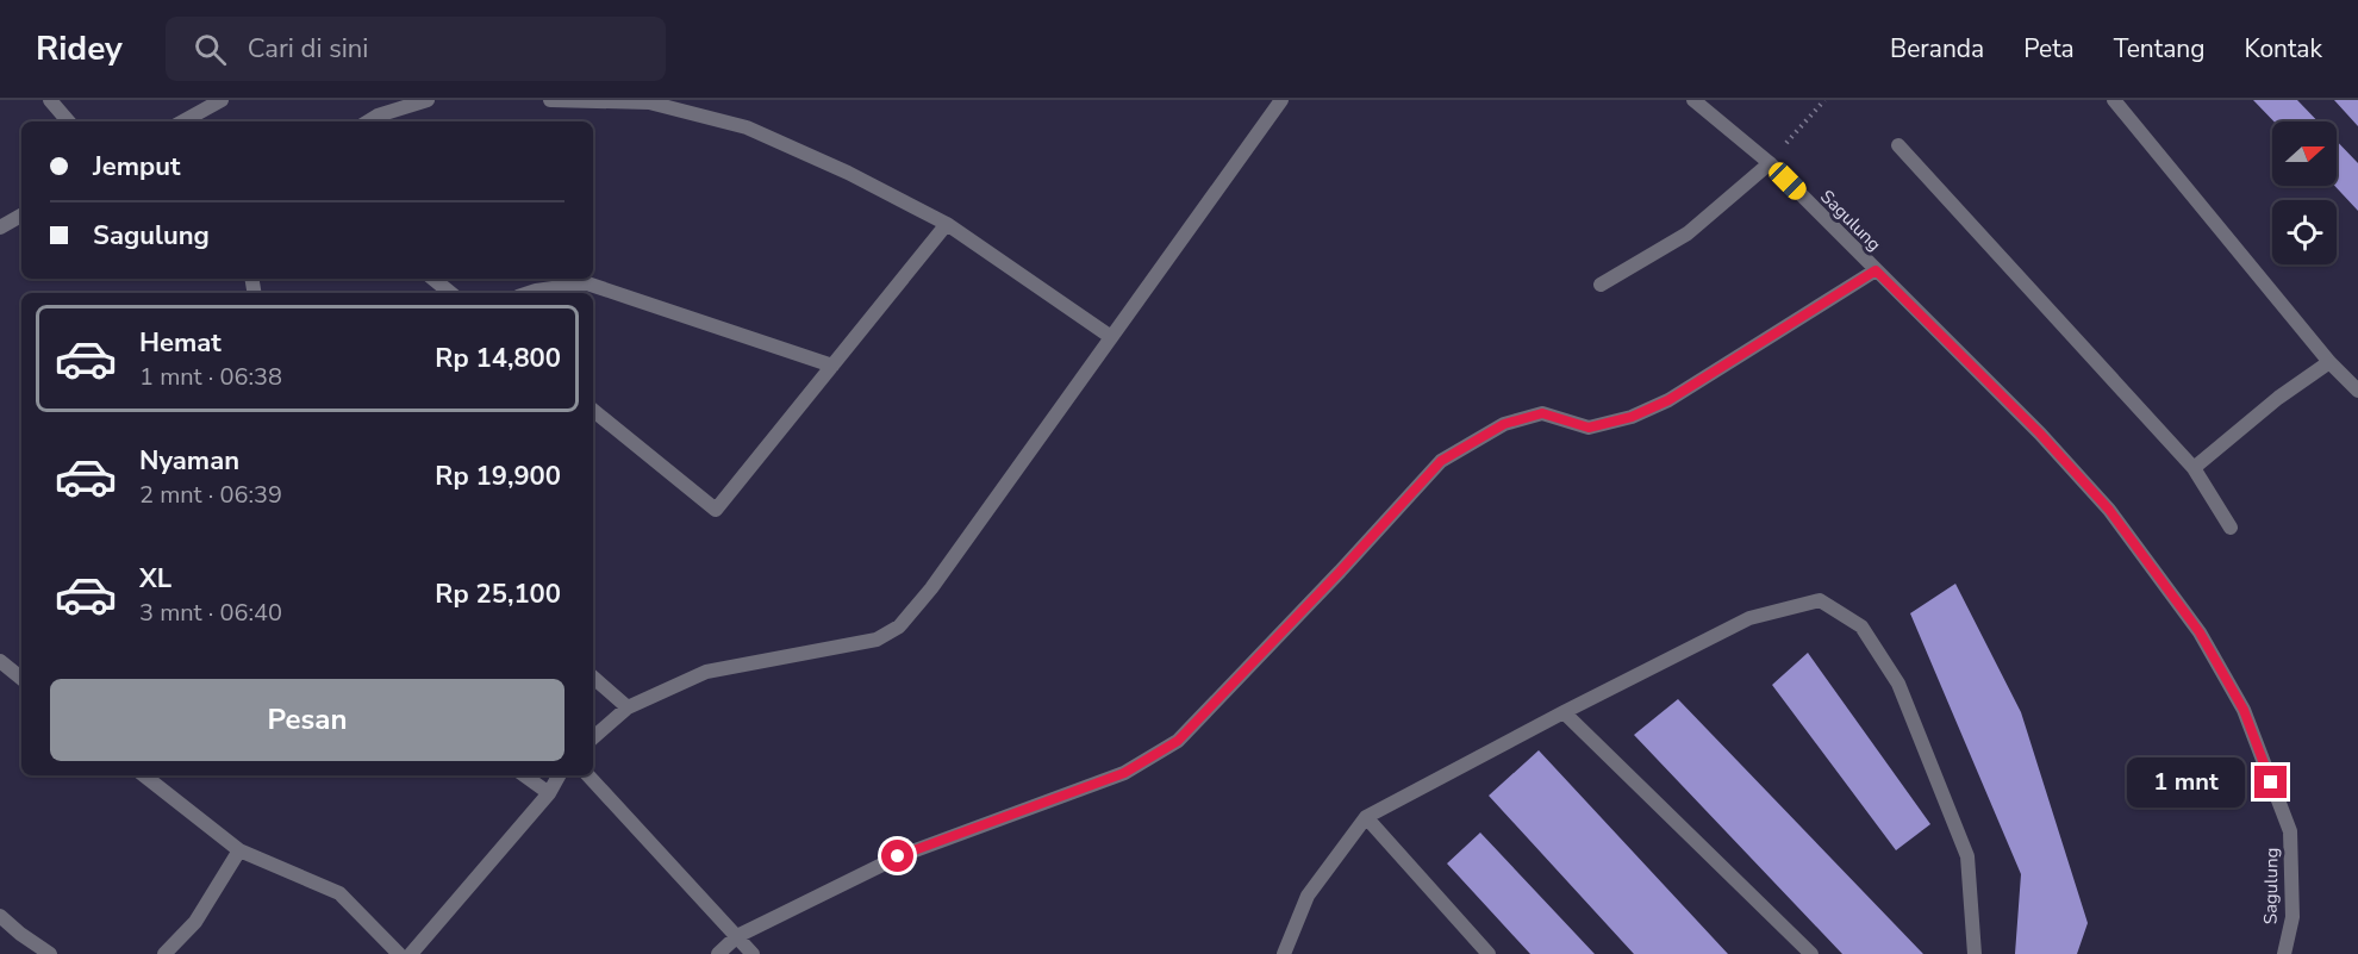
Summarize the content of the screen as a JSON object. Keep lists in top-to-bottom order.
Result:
{
  "streets": {
    "street": ["Sagulung"]
  },
  "north": "right",
  "page": {
    "header": "Ridey",
    "search": "Cari di sini",
    "nav": [
      "Beranda",
      "Peta",
      "Tentang",
      "Kontak"
    ],
    "banner": ["Jemput", "Sagulung"],
    "list": [
      {
        "name": "Hemat",
        "note": "1 mnt · 06:38",
        "value": "Rp 14,800"
      },
      {
        "name": "Nyaman",
        "note": "2 mnt · 06:39",
        "value": "Rp 19,900"
      },
      {
        "name": "XL",
        "note": "3 mnt · 06:40",
        "value": "Rp 25,100"
      }
    ],
    "buttons": "Pesan",
    "bubble": "1 mnt"
  }
}
